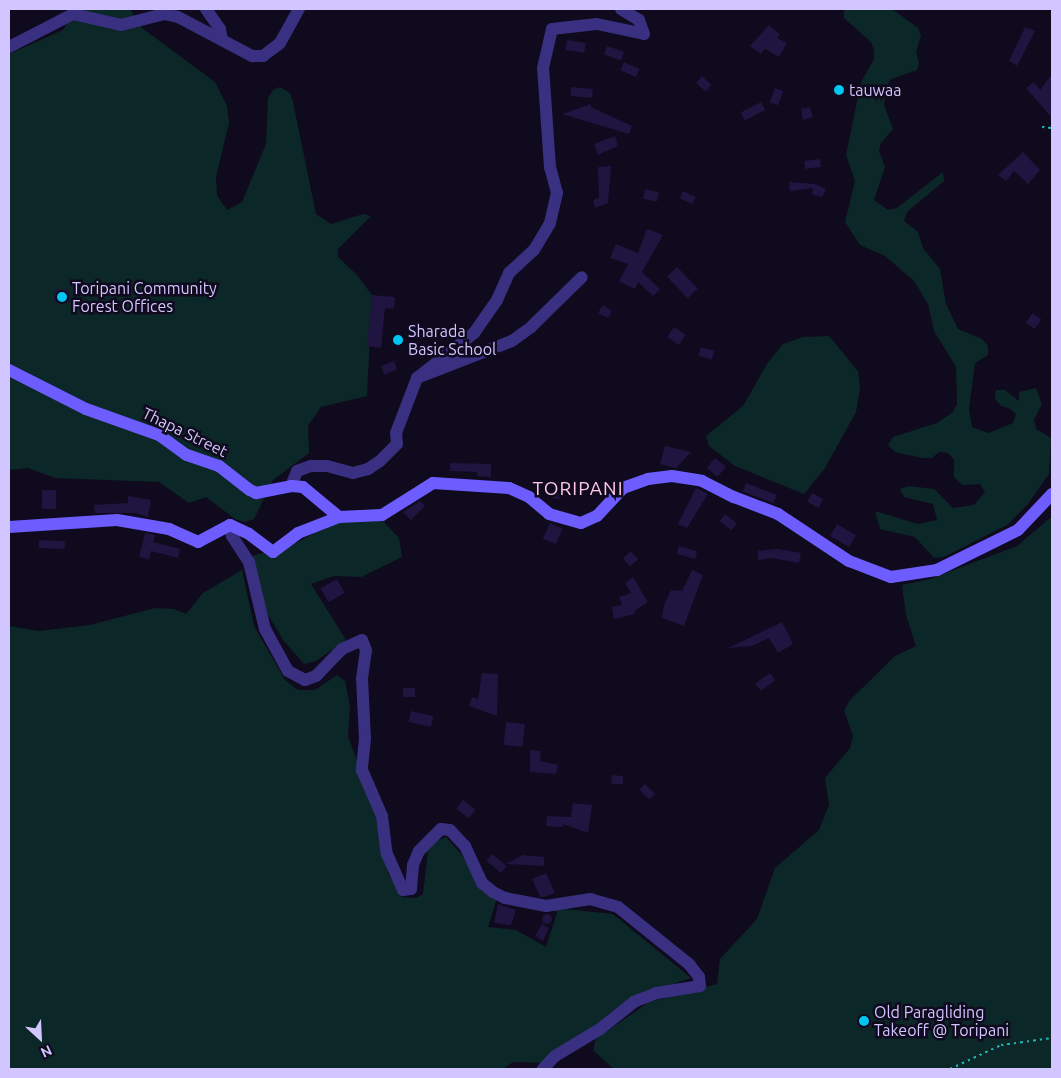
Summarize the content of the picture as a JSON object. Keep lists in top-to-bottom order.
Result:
{
  "streets": {
    "street": ["Thapa Street"]
  },
  "districts": ["TORIPANI"],
  "places": [
    "tauwaa",
    "Toripani Community Forest Offices",
    "Sharada Basic School",
    "Old Paragliding Takeoff @ Toripani"
  ],
  "north": "bottom right"
}
